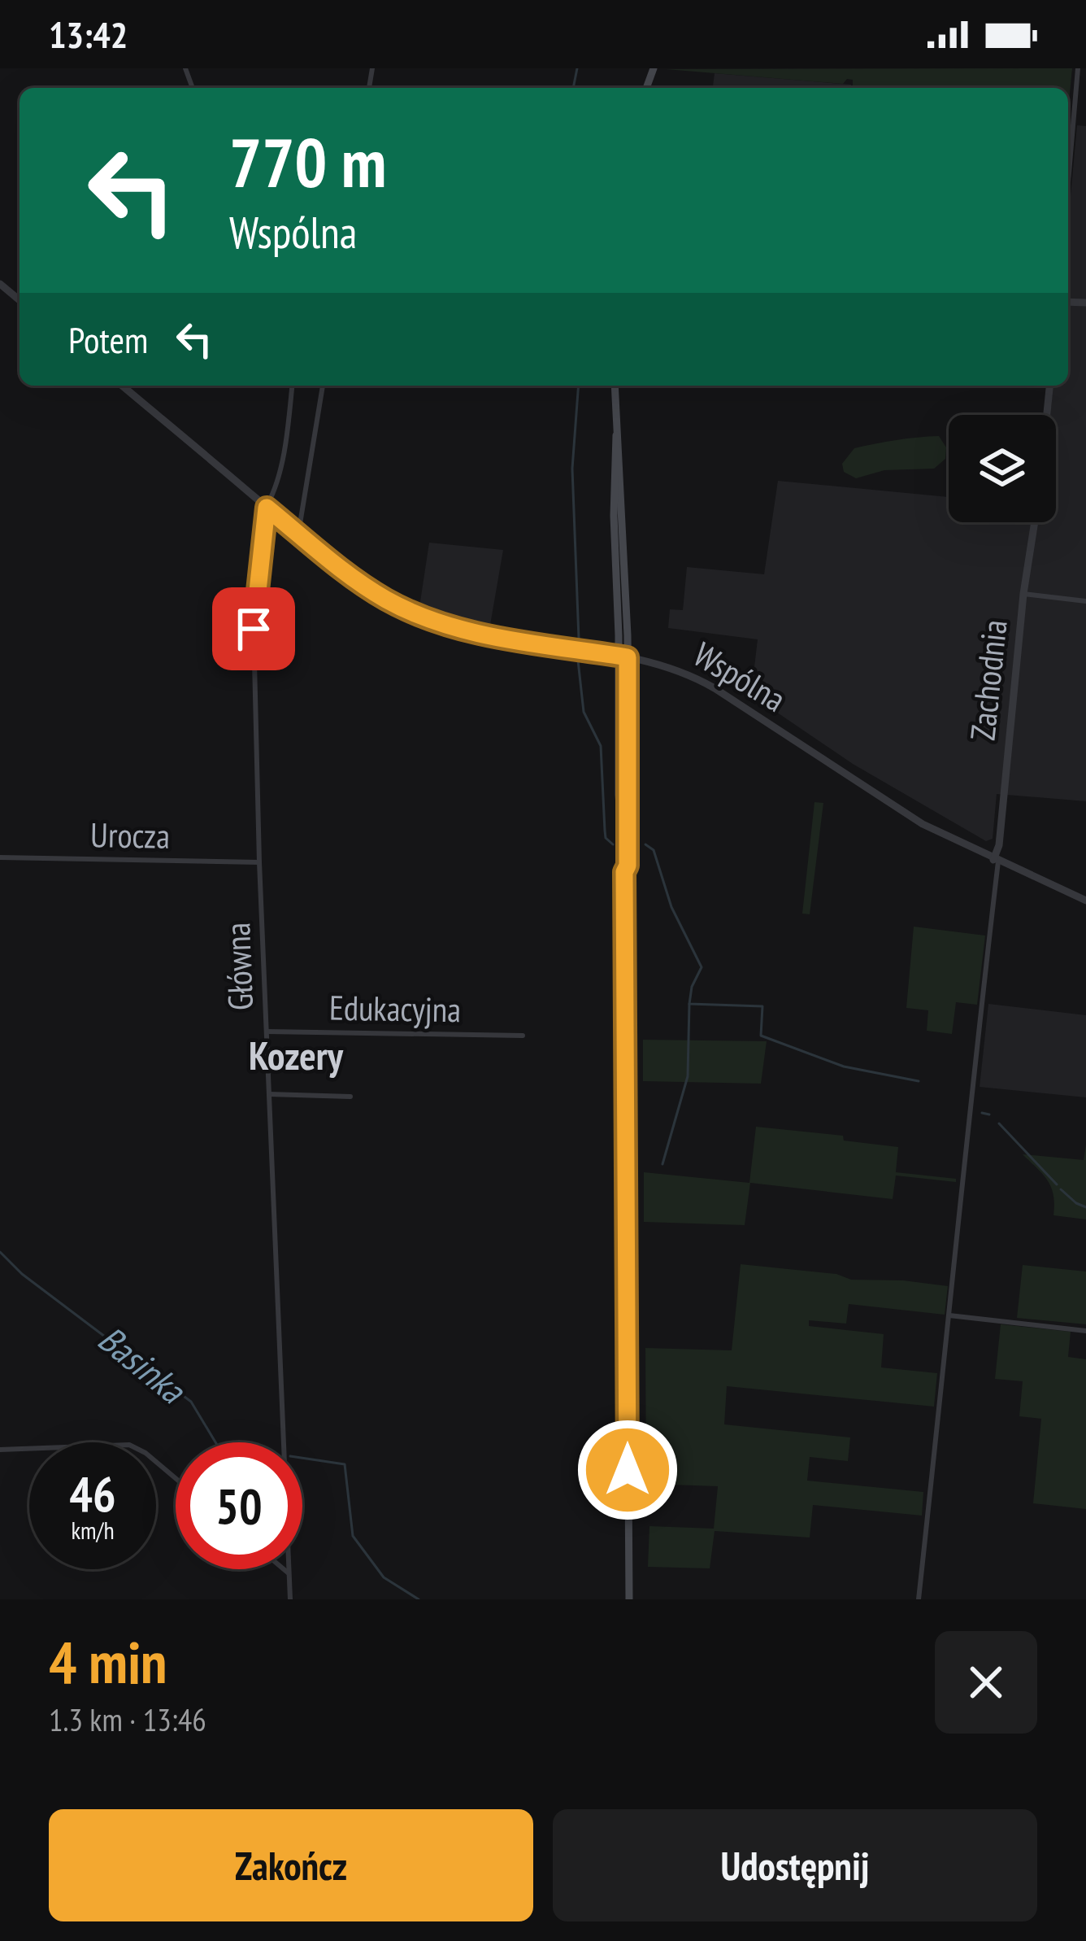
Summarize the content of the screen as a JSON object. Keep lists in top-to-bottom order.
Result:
{
  "streets": {
    "street": [
      "Wspólna",
      "Zachodnia",
      "Urocza",
      "Główna",
      "Edukacyjna"
    ]
  },
  "crossings": [
    ["Wspólna", "Zachodnia"],
    ["Wspólna", "Główna"],
    ["Urocza", "Główna"],
    ["Główna", "Edukacyjna"]
  ],
  "districts": ["Kozery"],
  "water": ["Basinka"],
  "page": {
    "status": "13:42",
    "turn": ["770 m", "Wspólna"],
    "then": "Potem",
    "speed": "46 km/h",
    "limit": "50",
    "heading": ["4 min", "1.3 km · 13:46"],
    "buttons": ["Zakończ", "Udostępnij"]
  }
}
